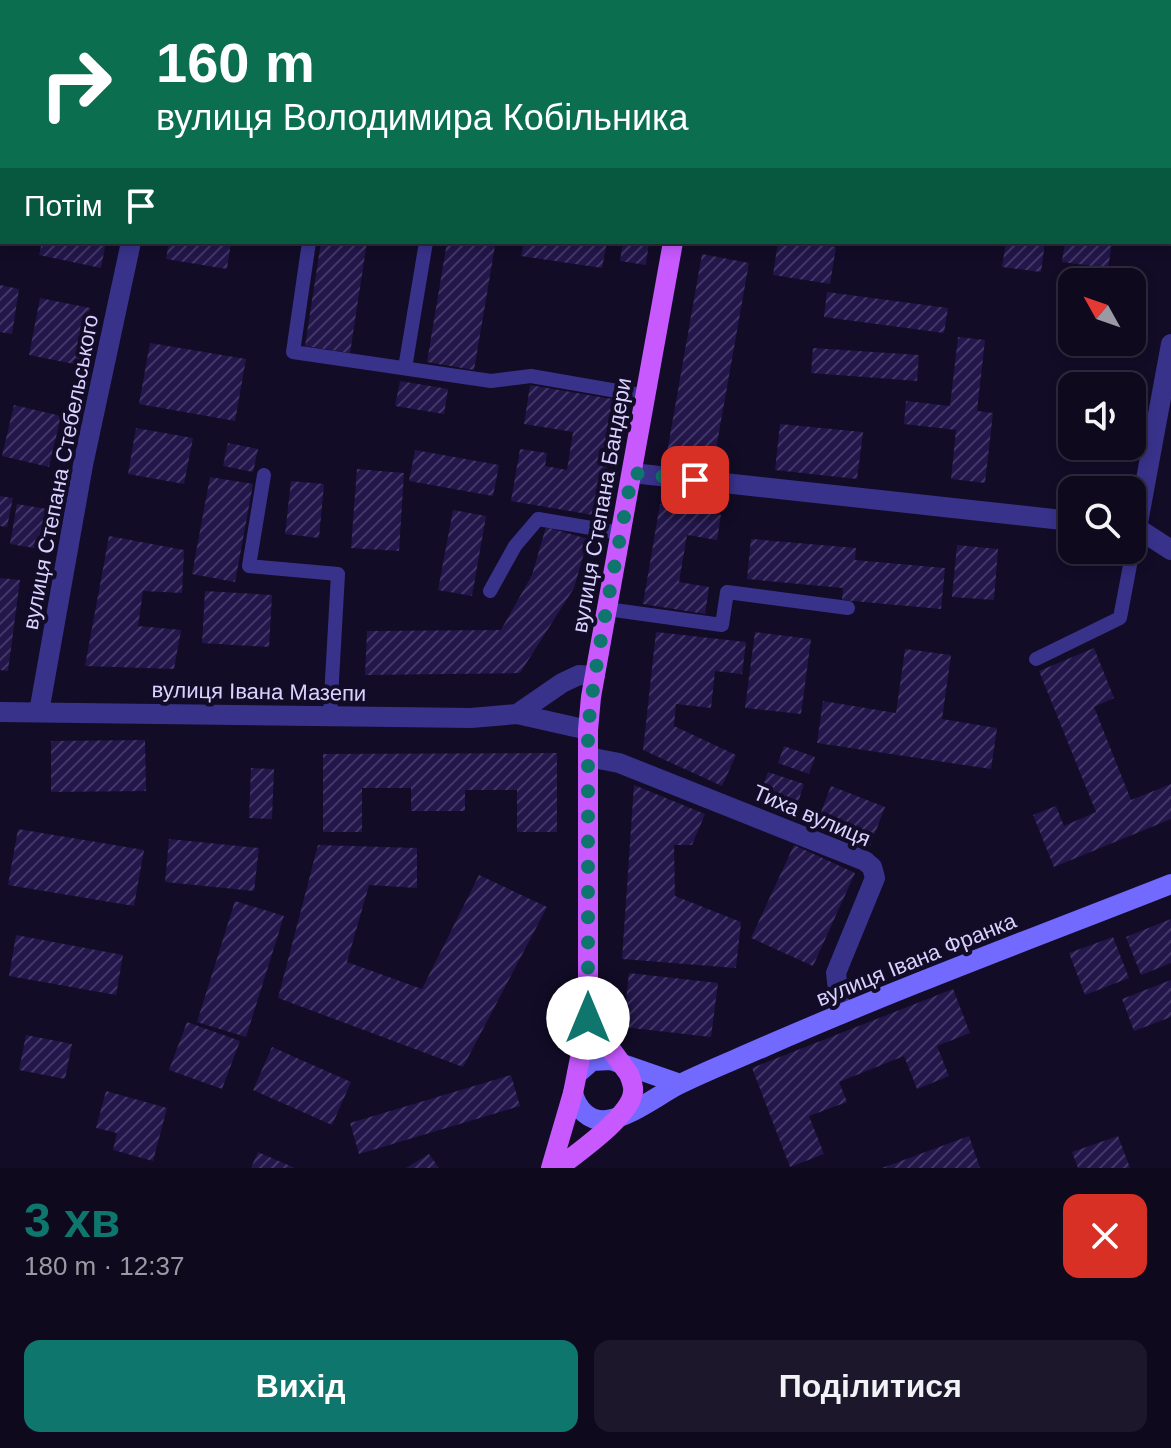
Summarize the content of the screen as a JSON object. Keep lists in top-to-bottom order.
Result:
{
  "streets": {
    "main road": ["вулиця Степана Бандери", "вулиця Івана Франка"],
    "street": ["вулиця Степана Стебельського", "вулиця Івана Мазепи", "Тиха вулиця"]
  },
  "crossings": [
    ["вулиця Степана Стебельського", "вулиця Івана Мазепи"],
    ["вулиця Степана Бандери", "вулиця Івана Мазепи"],
    ["вулиця Степана Бандери", "Тиха вулиця"],
    ["вулиця Степана Бандери", "вулиця Івана Франка"],
    ["Тиха вулиця", "вулиця Івана Франка"]
  ],
  "north": "top left",
  "page": {
    "turn": ["160 m", "вулиця Володимира Кобільника"],
    "then": "Потім",
    "heading": ["3 хв", "180 m · 12:37"],
    "buttons": ["Вихід", "Поділитися"]
  }
}
